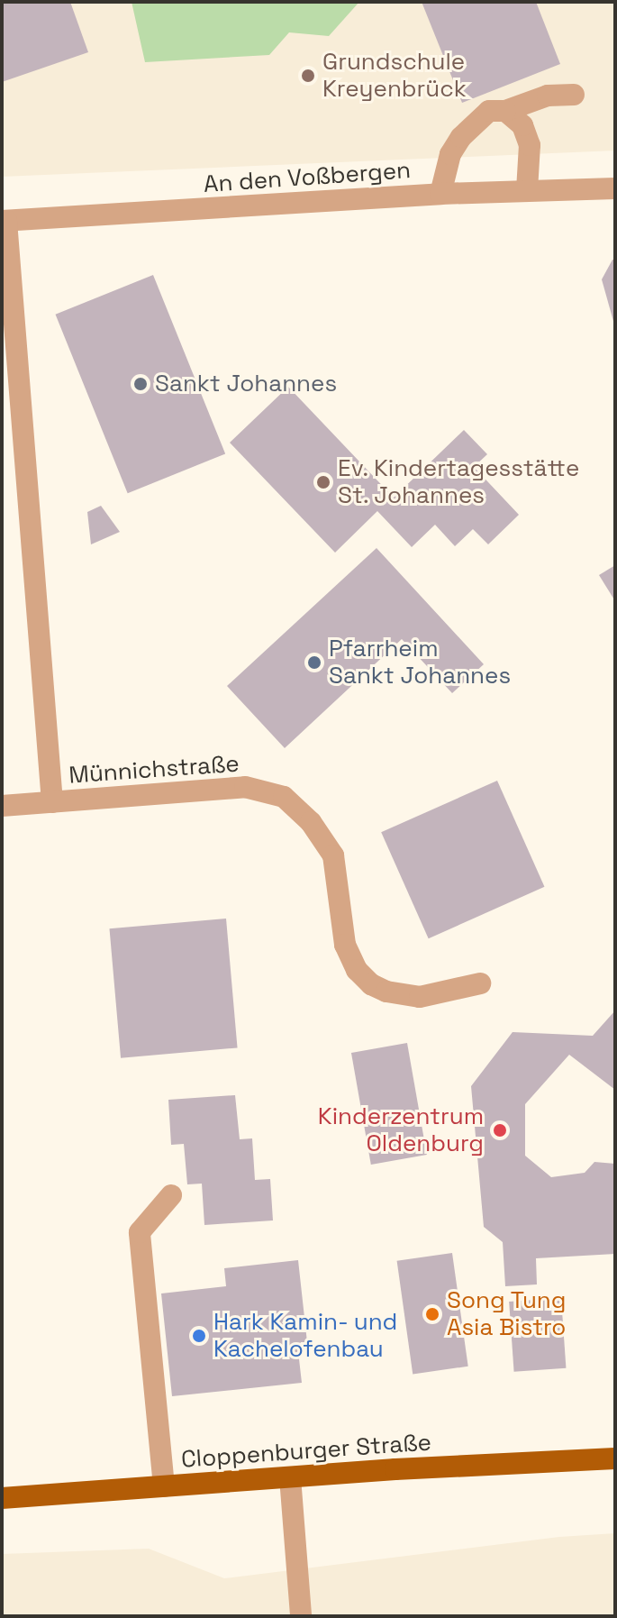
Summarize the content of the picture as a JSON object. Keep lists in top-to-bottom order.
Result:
{
  "streets": {
    "main road": ["Cloppenburger Straße"],
    "street": ["An den Voßbergen", "Münnichstraße"]
  },
  "places": [
    "Grundschule Kreyenbrück",
    "Sankt Johannes",
    "Ev. Kindertagesstätte St. Johannes",
    "Pfarrheim Sankt Johannes",
    "Kinderzentrum Oldenburg",
    "Song Tung Asia Bistro",
    "Hark Kamin- und Kachelofenbau"
  ]
}
